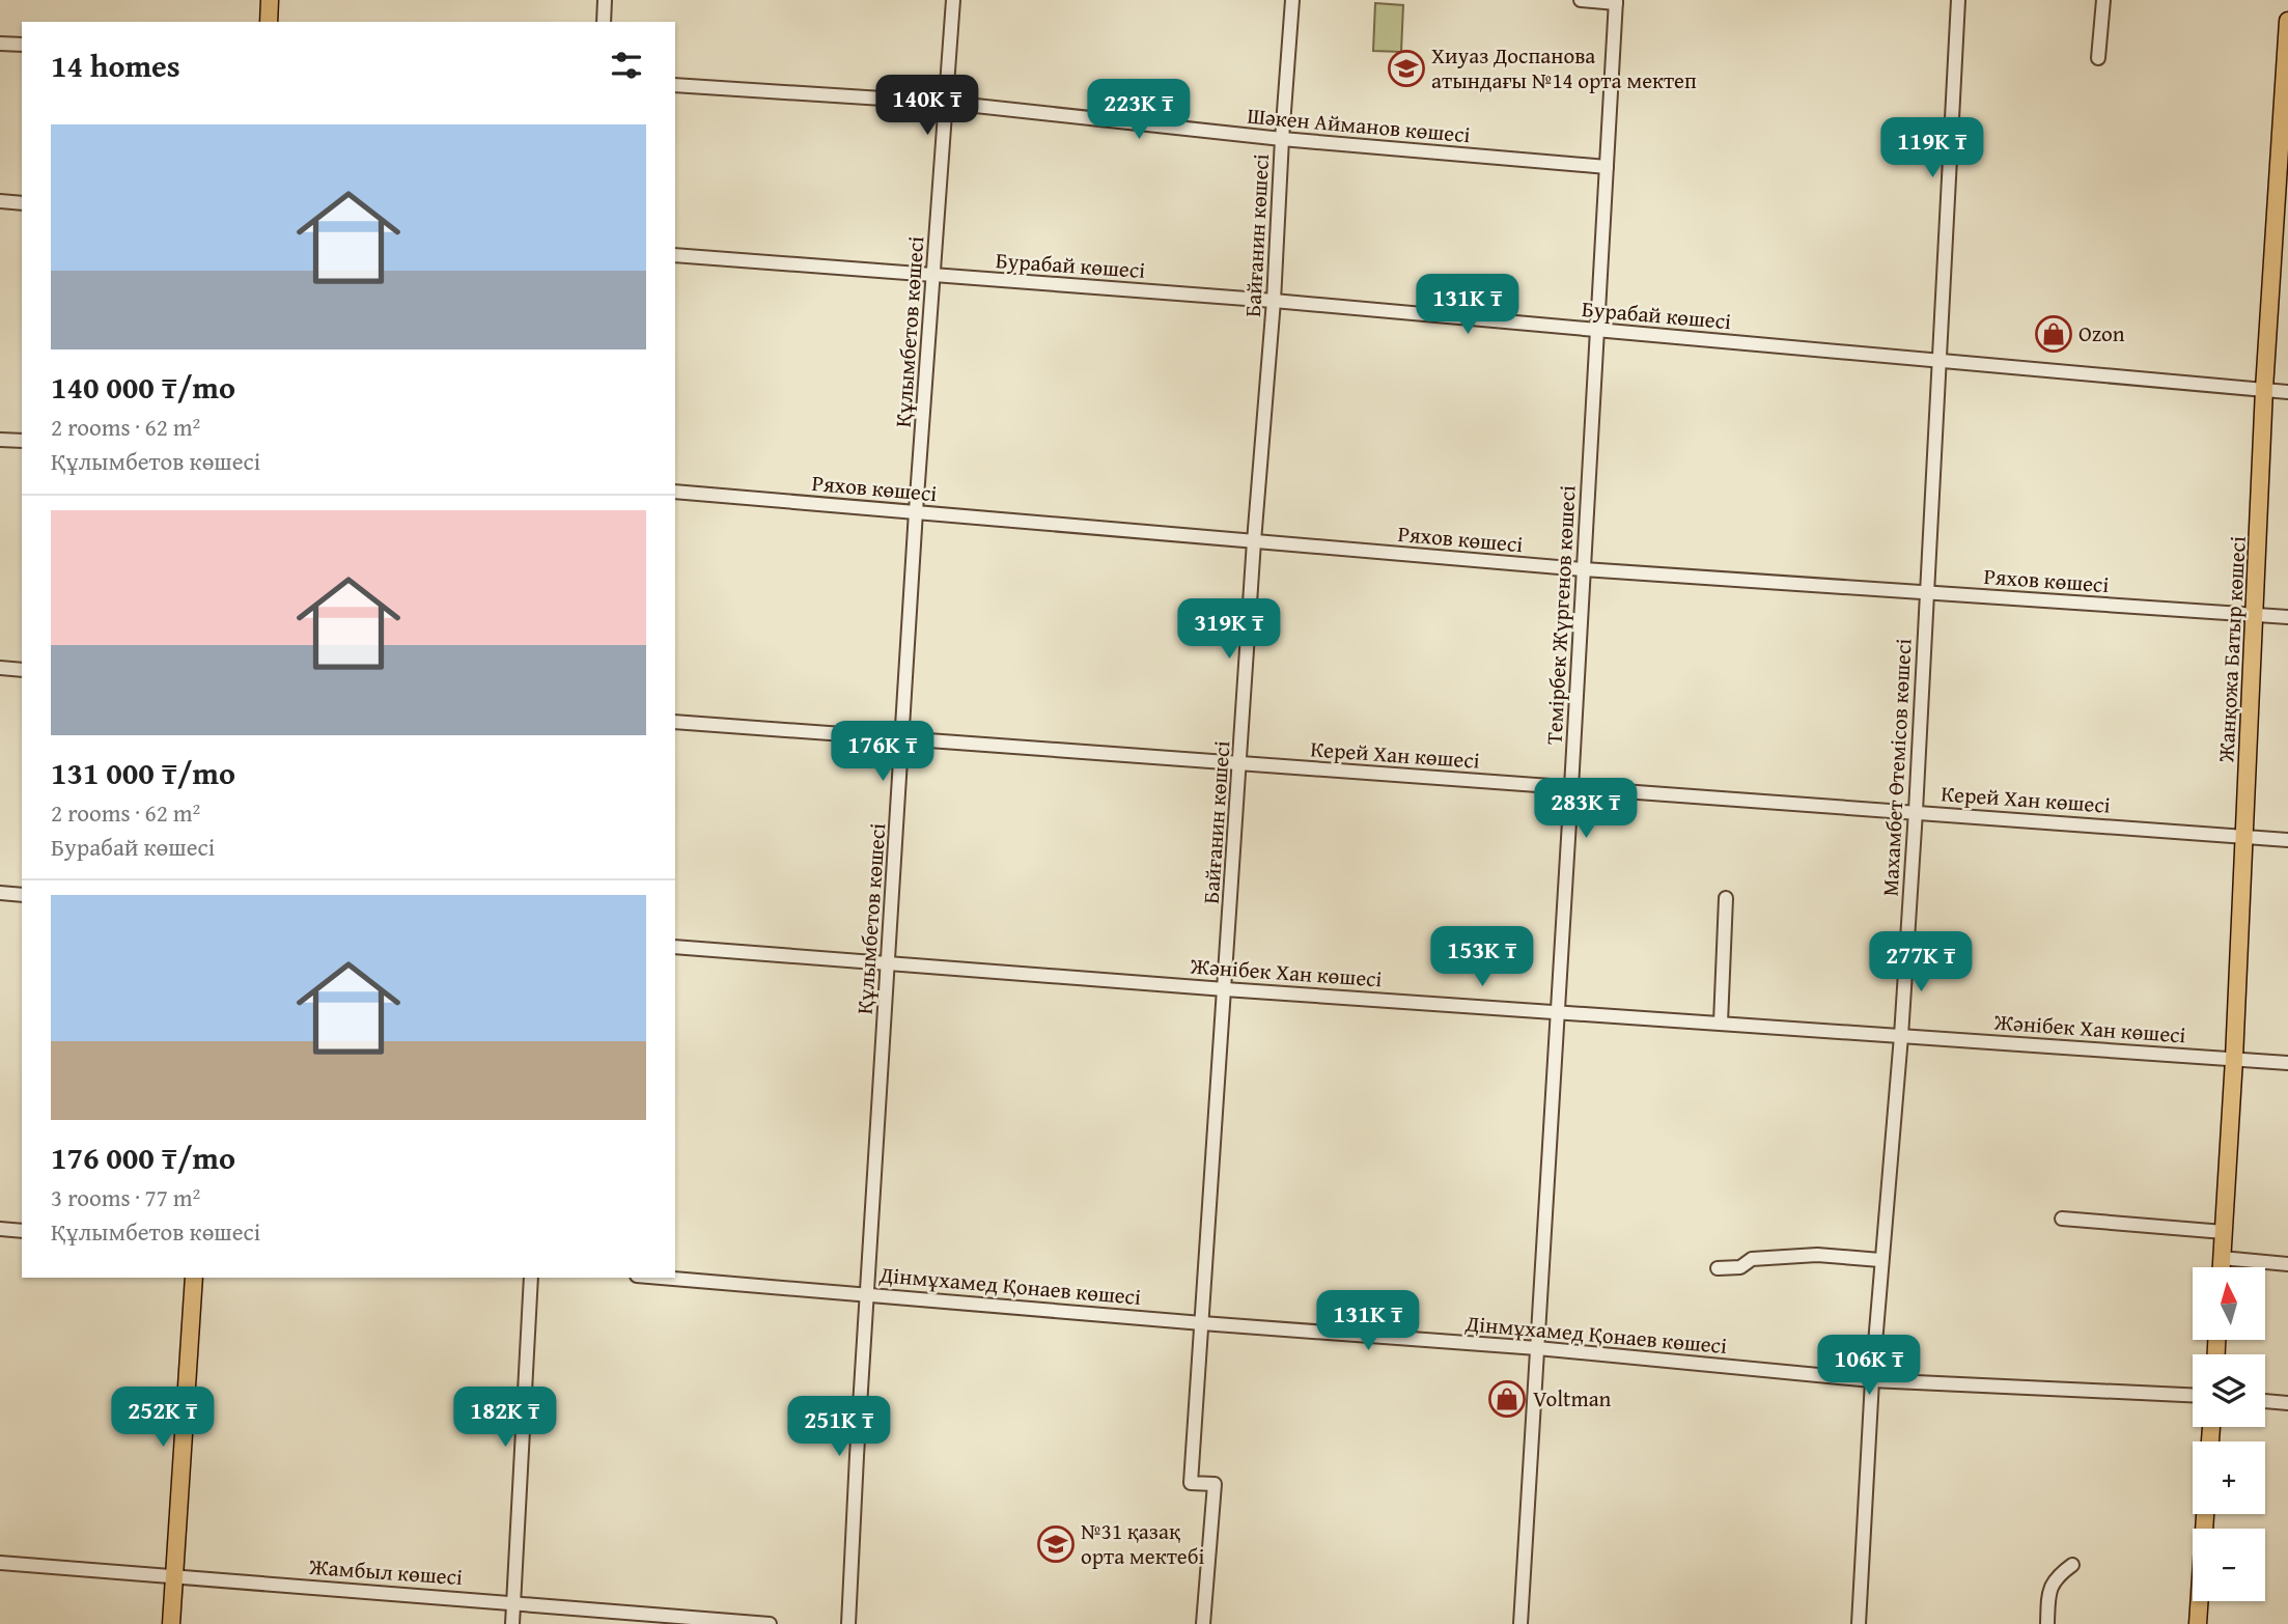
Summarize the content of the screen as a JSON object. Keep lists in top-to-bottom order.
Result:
{
  "streets": {
    "main road": ["Жанқожа Батыр көшесі"],
    "street": [
      "Шәкен Айманов көшесі",
      "Байғанин көшесі",
      "Бурабай көшесі",
      "Құлымбетов көшесі",
      "Ряхов көшесі",
      "Темірбек Жүргенов көшесі",
      "Керей Хан көшесі",
      "Махамбет Өтемісов көшесі",
      "Жәнібек Хан көшесі",
      "Дінмұхамед Қонаев көшесі",
      "Жамбыл көшесі"
    ]
  },
  "crossings": [
    ["Шәкен Айманов көшесі", "Байғанин көшесі"],
    ["Шәкен Айманов көшесі", "Құлымбетов көшесі"],
    ["Шәкен Айманов көшесі", "Темірбек Жүргенов көшесі"],
    ["Байғанин көшесі", "Бурабай көшесі"],
    ["Байғанин көшесі", "Ряхов көшесі"],
    ["Байғанин көшесі", "Керей Хан көшесі"],
    ["Байғанин көшесі", "Жәнібек Хан көшесі"],
    ["Байғанин көшесі", "Дінмұхамед Қонаев көшесі"],
    ["Бурабай көшесі", "Құлымбетов көшесі"],
    ["Бурабай көшесі", "Темірбек Жүргенов көшесі"],
    ["Бурабай көшесі", "Жанқожа Батыр көшесі"],
    ["Бурабай көшесі", "Махамбет Өтемісов көшесі"],
    ["Құлымбетов көшесі", "Ряхов көшесі"],
    ["Құлымбетов көшесі", "Керей Хан көшесі"],
    ["Құлымбетов көшесі", "Жәнібек Хан көшесі"],
    ["Құлымбетов көшесі", "Дінмұхамед Қонаев көшесі"],
    ["Ряхов көшесі", "Темірбек Жүргенов көшесі"],
    ["Ряхов көшесі", "Жанқожа Батыр көшесі"],
    ["Ряхов көшесі", "Махамбет Өтемісов көшесі"],
    ["Темірбек Жүргенов көшесі", "Керей Хан көшесі"],
    ["Темірбек Жүргенов көшесі", "Жәнібек Хан көшесі"],
    ["Темірбек Жүргенов көшесі", "Дінмұхамед Қонаев көшесі"],
    ["Жанқожа Батыр көшесі", "Керей Хан көшесі"],
    ["Жанқожа Батыр көшесі", "Жәнібек Хан көшесі"],
    ["Керей Хан көшесі", "Махамбет Өтемісов көшесі"],
    ["Махамбет Өтемісов көшесі", "Жәнібек Хан көшесі"],
    ["Махамбет Өтемісов көшесі", "Дінмұхамед Қонаев көшесі"]
  ],
  "places": {
    "school or university": ["Хиуаз Доспанова атындағы №14 орта мектеп", "№31 қазақ орта мектебі"],
    "shop": ["Ozon", "Voltman"]
  },
  "north": "top",
  "page": {
    "heading": "14 homes",
    "price": [
      "140K ₸",
      "223K ₸",
      "119K ₸",
      "131K ₸",
      "319K ₸",
      "176K ₸",
      "283K ₸",
      "153K ₸",
      "277K ₸",
      "131K ₸",
      "106K ₸",
      "252K ₸",
      "182K ₸",
      "251K ₸"
    ],
    "list": [
      {
        "name": "140 000 ₸/mo",
        "note": "2 rooms · 62 m² · Құлымбетов көшесі"
      },
      {
        "name": "131 000 ₸/mo",
        "note": "2 rooms · 62 m² · Бурабай көшесі"
      },
      {
        "name": "176 000 ₸/mo",
        "note": "3 rooms · 77 m² · Құлымбетов көшесі"
      }
    ],
    "map_buttons": ["+", "−"]
  }
}
